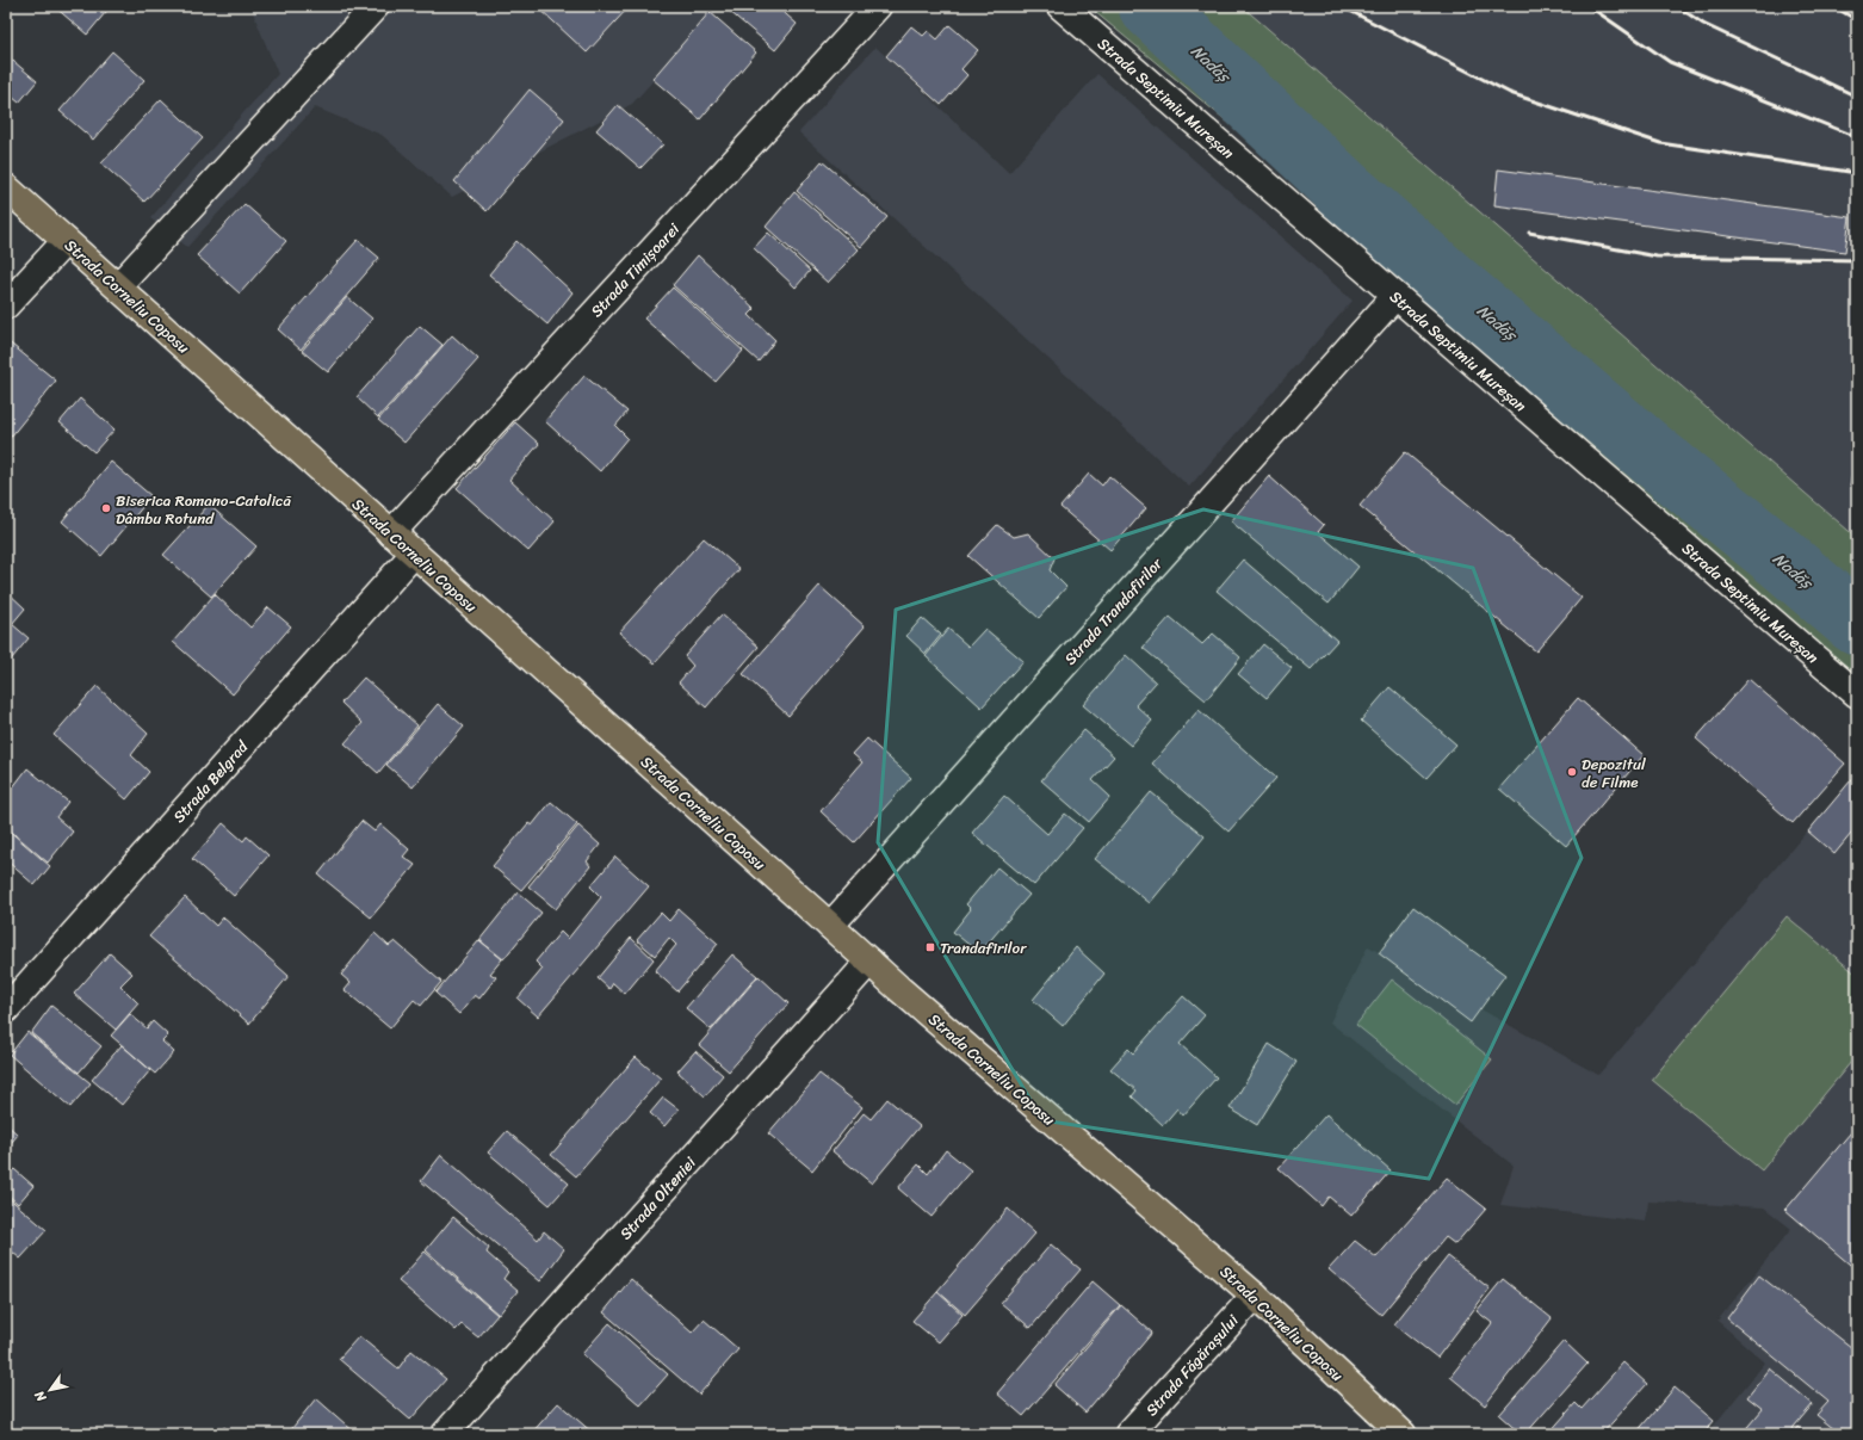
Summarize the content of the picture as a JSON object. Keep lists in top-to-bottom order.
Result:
{
  "streets": {
    "main road": ["Strada Corneliu Coposu"],
    "street": [
      "Strada Septimiu Mureșan",
      "Strada Timișoarei",
      "Strada Trandafirilor",
      "Strada Belgrad",
      "Strada Olteniei",
      "Strada Făgărașului"
    ]
  },
  "crossings": [
    ["Strada Septimiu Mureșan", "Strada Trandafirilor"],
    ["Strada Timișoarei", "Strada Corneliu Coposu"],
    ["Strada Corneliu Coposu", "Strada Trandafirilor"],
    ["Strada Corneliu Coposu", "Strada Belgrad"],
    ["Strada Corneliu Coposu", "Strada Olteniei"],
    ["Strada Corneliu Coposu", "Strada Făgărașului"]
  ],
  "water": ["Nadăș"],
  "places": {
    "other": ["Biserica Romano-Catolică Dâmbu Rotund", "Depozitul de Filme"],
    "transit": ["Trandafirilor"]
  },
  "north": "bottom left"
}
